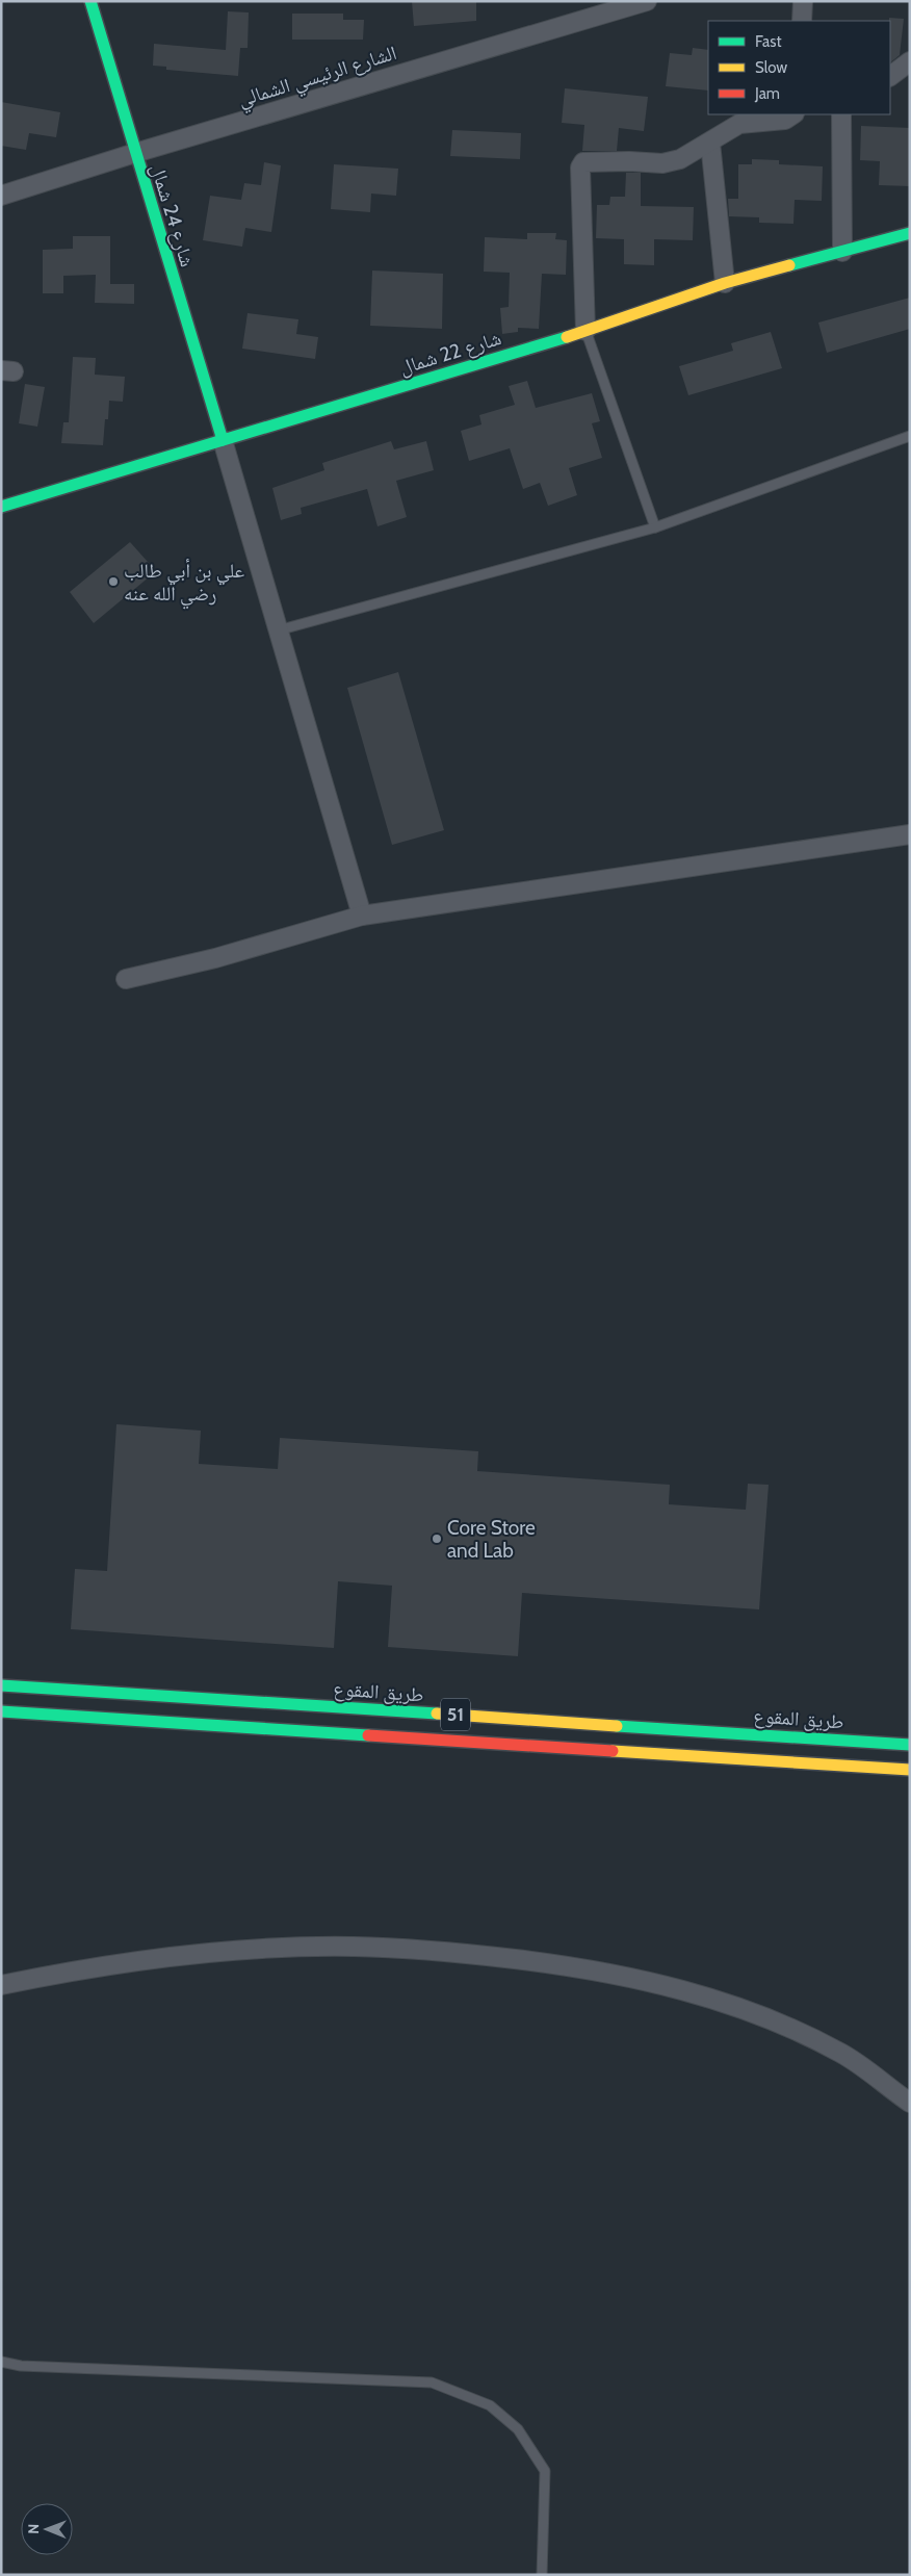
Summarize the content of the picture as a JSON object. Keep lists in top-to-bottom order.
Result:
{
  "streets": {
    "main road": [
      "شارع 24 شمال",
      "شارع 22 شمال",
      "طريق المقوع",
      "51"
    ],
    "street": ["الشارع الرئيسي الشمالي"]
  },
  "crossings": [
    ["الشارع الرئيسي الشمالي", "شارع 24 شمال"],
    ["شارع 24 شمال", "شارع 22 شمال"]
  ],
  "places": ["علي بن أبي طالب رضي الله عنه", "Core Store and Lab"],
  "legend": ["Fast", "Slow", "Jam"],
  "north": "left"
}
